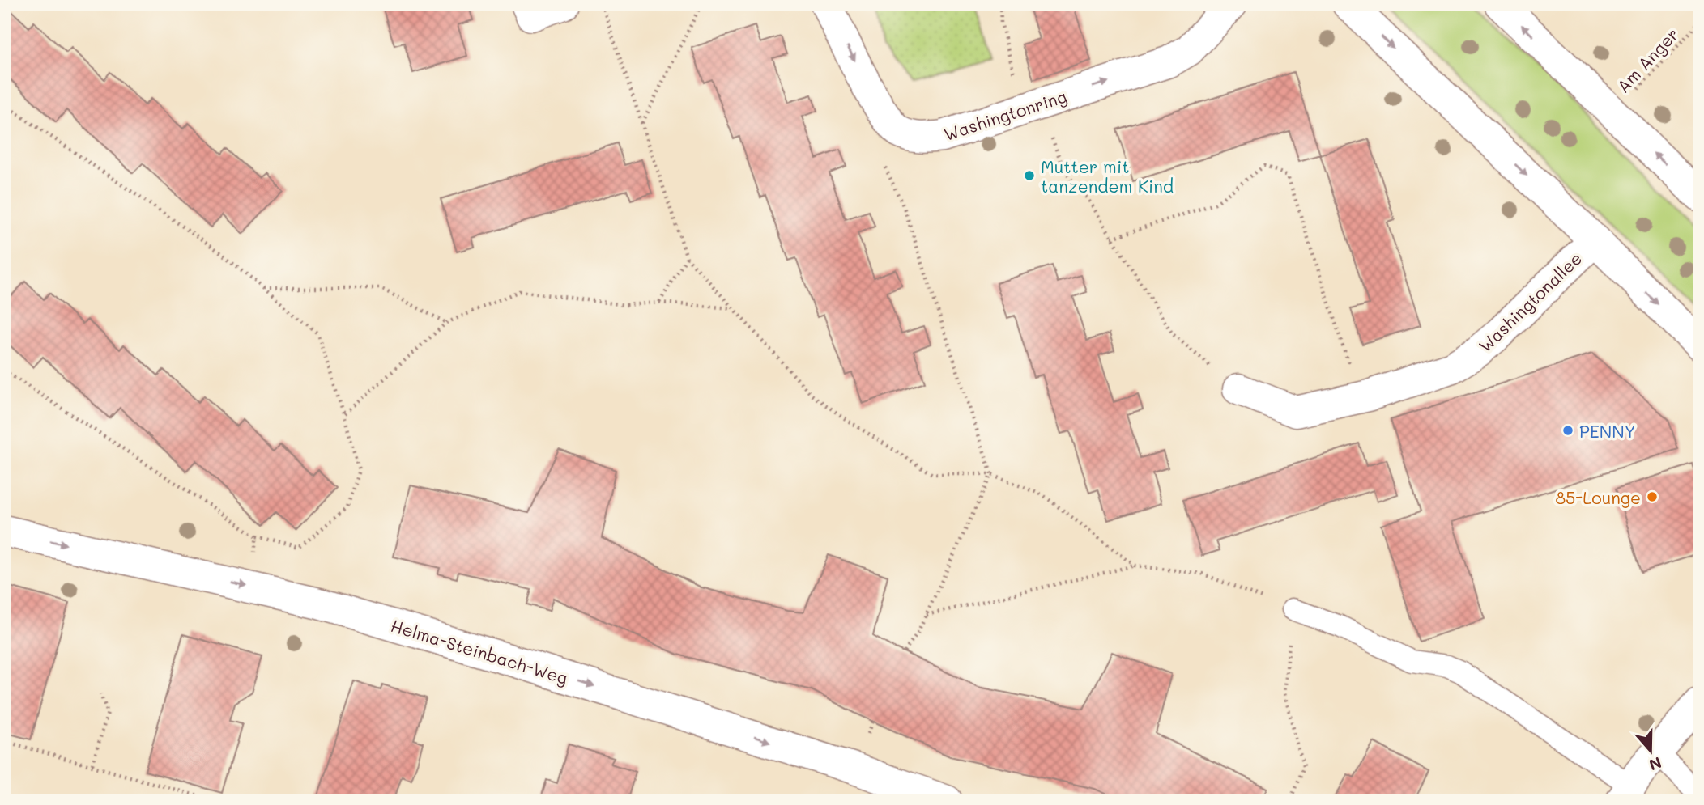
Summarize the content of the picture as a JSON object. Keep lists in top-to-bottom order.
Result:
{
  "streets": {
    "street": ["Washingtonring", "Washingtonallee", "Helma-Steinbach-Weg"],
    "path": ["Am Anger"]
  },
  "one_way": ["Washingtonring", "Helma-Steinbach-Weg"],
  "places": ["Mutter mit tanzendem Kind", "PENNY", "85-Lounge"],
  "north": "bottom"
}
